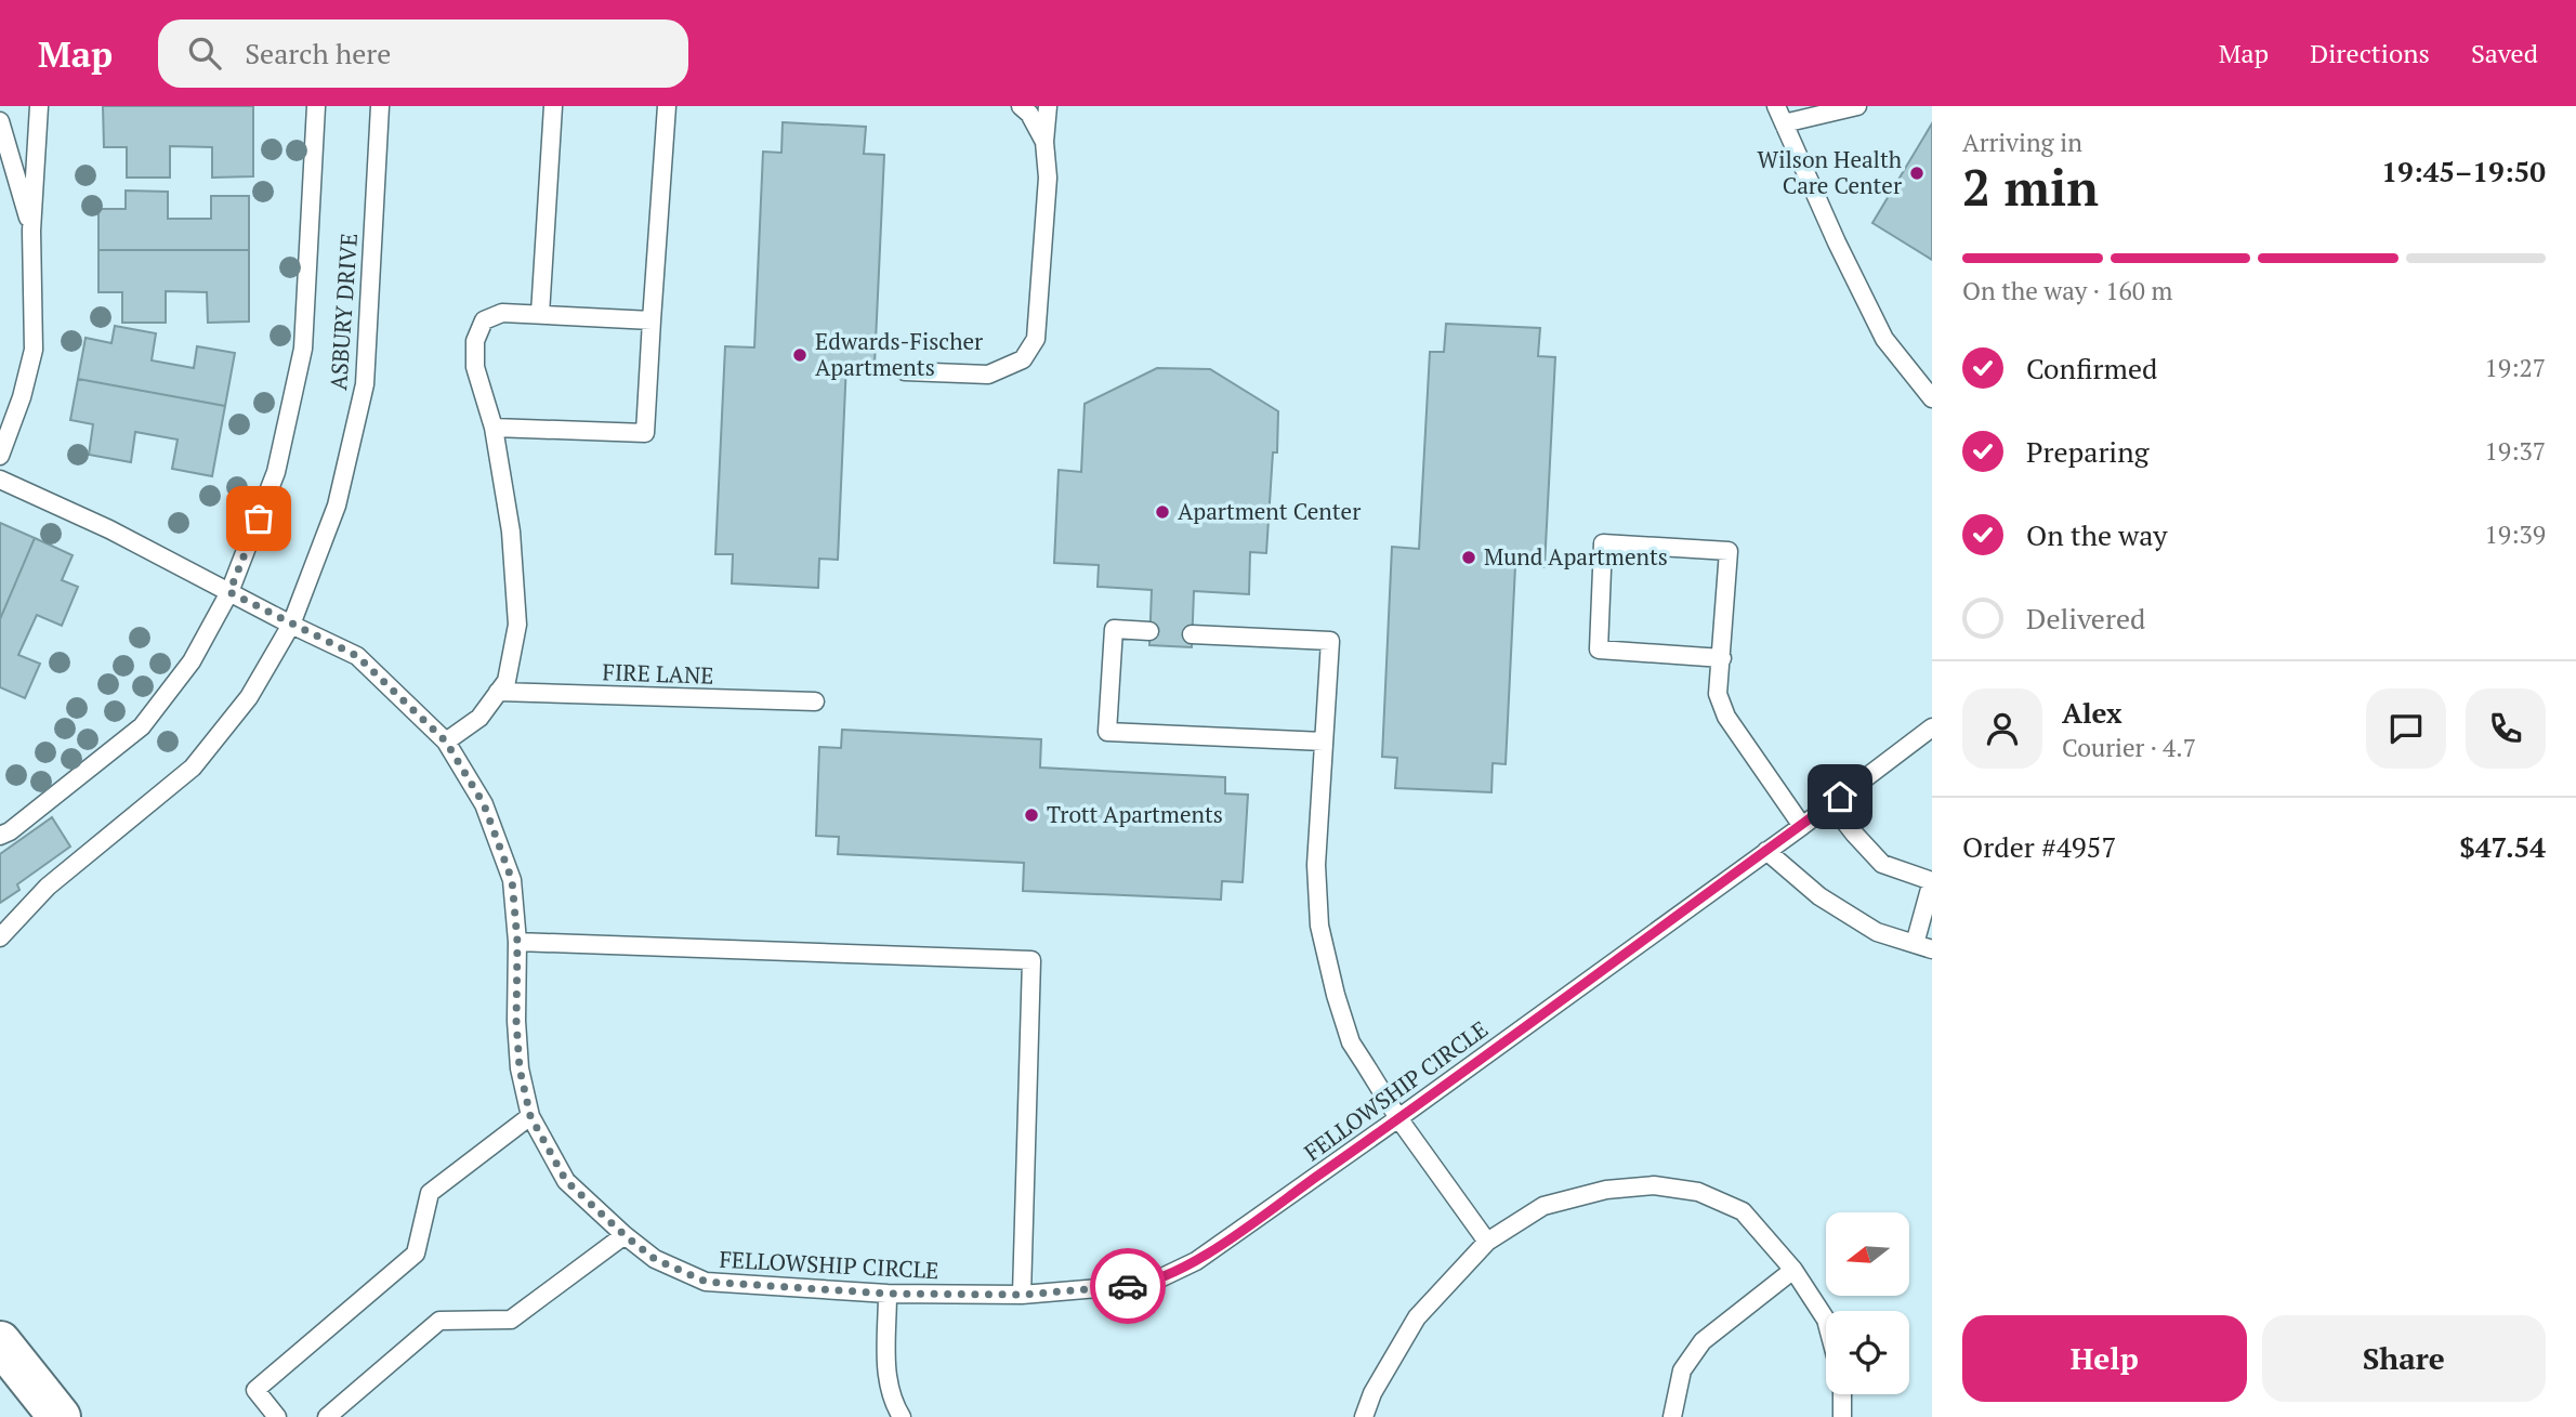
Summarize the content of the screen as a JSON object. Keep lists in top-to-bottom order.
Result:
{
  "streets": {
    "lane": ["ASBURY DRIVE", "FIRE LANE", "FELLOWSHIP CIRCLE"]
  },
  "crossings": [
    ["ASBURY DRIVE", "FELLOWSHIP CIRCLE"]
  ],
  "places": [
    "Wilson Health Care Center",
    "Edwards-Fischer Apartments",
    "Apartment Center",
    "Mund Apartments",
    "Trott Apartments"
  ],
  "north": "left",
  "page": {
    "header": "Map",
    "search": "Search here",
    "nav": ["Map", "Directions", "Saved"],
    "heading": ["2 min", "Arriving in", "19:45–19:50"],
    "panel": [
      "Alex",
      "Courier · 4.7",
      "Order #4957",
      "$47.54"
    ],
    "bar": "On the way · 160 m",
    "list": [
      ["Confirmed", "19:27"],
      ["Preparing", "19:37"],
      ["On the way", "19:39"],
      "Delivered"
    ],
    "buttons": ["Help", "Share"]
  }
}
